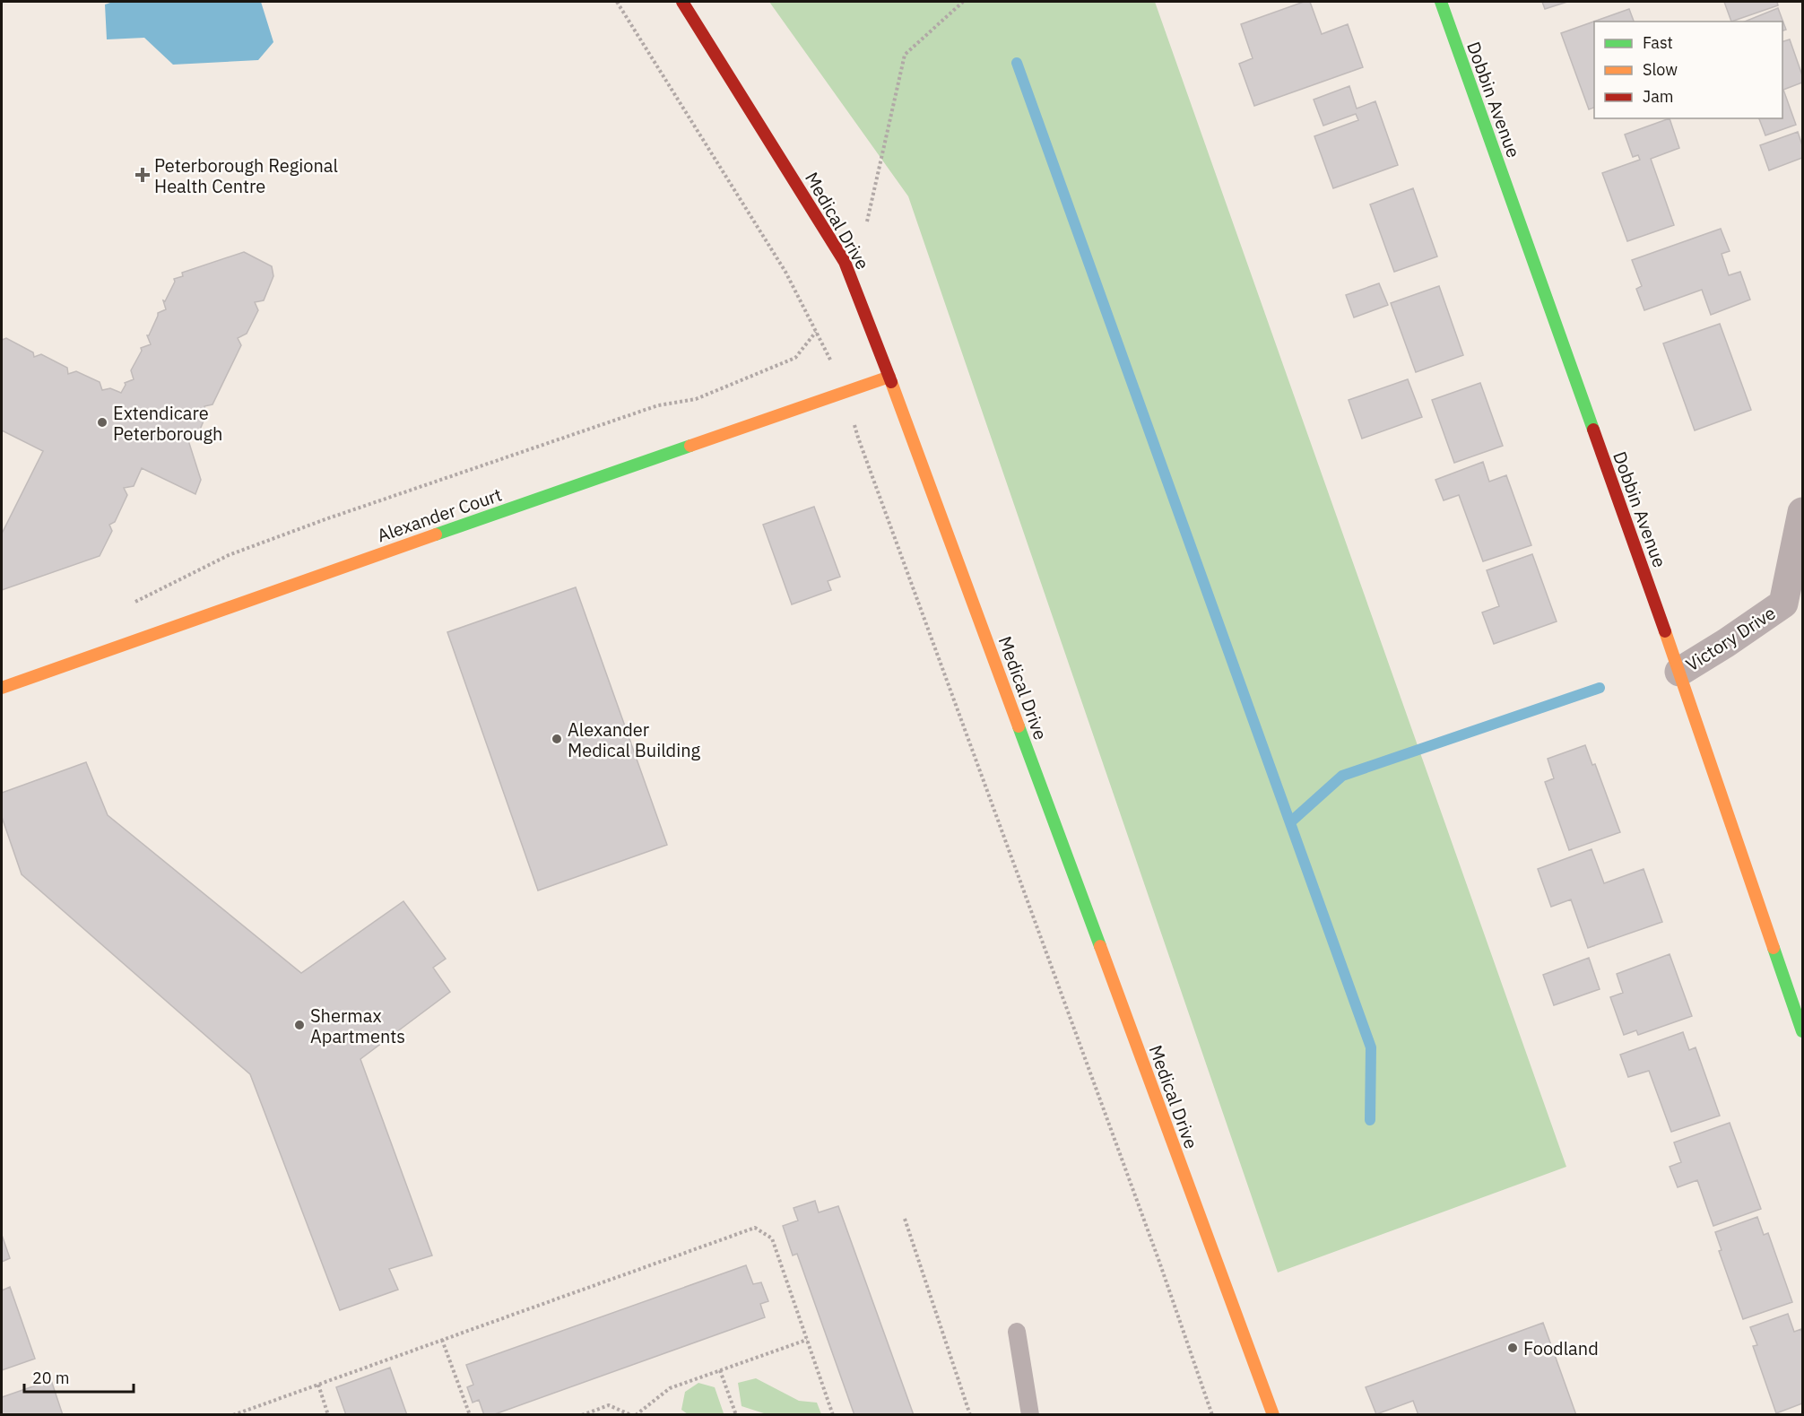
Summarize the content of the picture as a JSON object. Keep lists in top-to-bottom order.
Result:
{
  "streets": {
    "street": [
      "Dobbin Avenue",
      "Medical Drive",
      "Alexander Court",
      "Victory Drive"
    ]
  },
  "crossings": [
    ["Dobbin Avenue", "Victory Drive"],
    ["Medical Drive", "Alexander Court"]
  ],
  "places": {
    "health": ["Peterborough Regional Health Centre"],
    "other": [
      "Extendicare Peterborough",
      "Alexander Medical Building",
      "Shermax Apartments",
      "Foodland"
    ]
  },
  "legend": ["Fast", "Slow", "Jam"],
  "scale_bar": "20 m"
}
